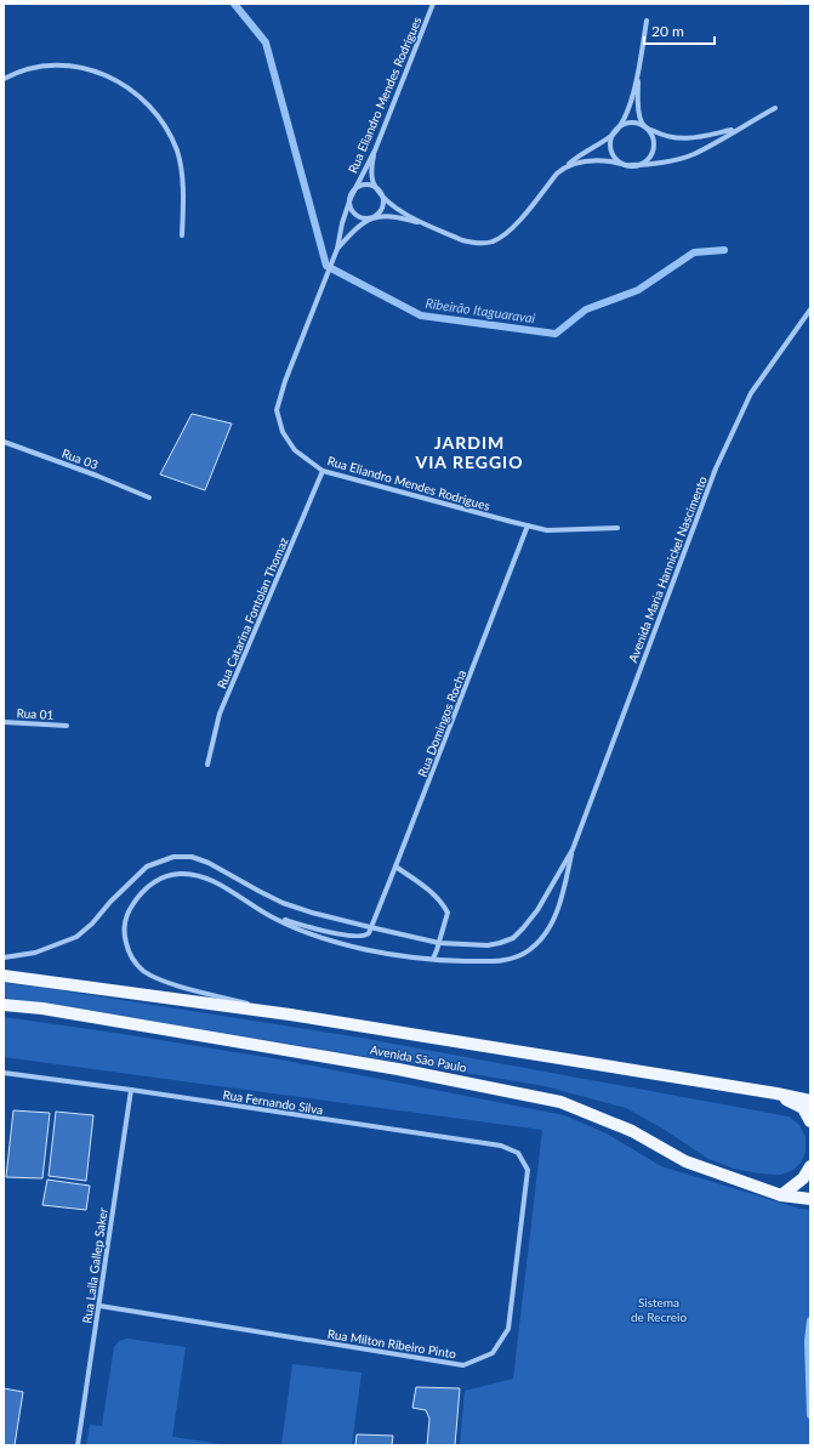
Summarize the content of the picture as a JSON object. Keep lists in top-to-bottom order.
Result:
{
  "streets": {
    "main road": ["Avenida São Paulo"],
    "street": [
      "Rua Eliandro Mendes Rodrigues",
      "Rua 03",
      "Avenida Maria Hannickel Nascimento",
      "Rua Catarina Fontolan Thomaz",
      "Rua 01",
      "Rua Domingos Rocha",
      "Rua Fernando Silva",
      "Rua Laila Gallep Saker",
      "Rua Milton Ribeiro Pinto"
    ]
  },
  "crossings": [
    ["Rua Eliandro Mendes Rodrigues", "Rua Catarina Fontolan Thomaz"],
    ["Rua Eliandro Mendes Rodrigues", "Rua Domingos Rocha"],
    ["Avenida Maria Hannickel Nascimento", "Rua Domingos Rocha"],
    ["Avenida Maria Hannickel Nascimento", "Avenida São Paulo"],
    ["Rua Fernando Silva", "Rua Laila Gallep Saker"],
    ["Rua Fernando Silva", "Rua Milton Ribeiro Pinto"],
    ["Rua Laila Gallep Saker", "Rua Milton Ribeiro Pinto"]
  ],
  "districts": ["JARDIM VIA REGGIO"],
  "water": ["Ribeirão Itaguaravai"],
  "parks": ["Sistema de Recreio"],
  "scale_bar": "20 m"
}
